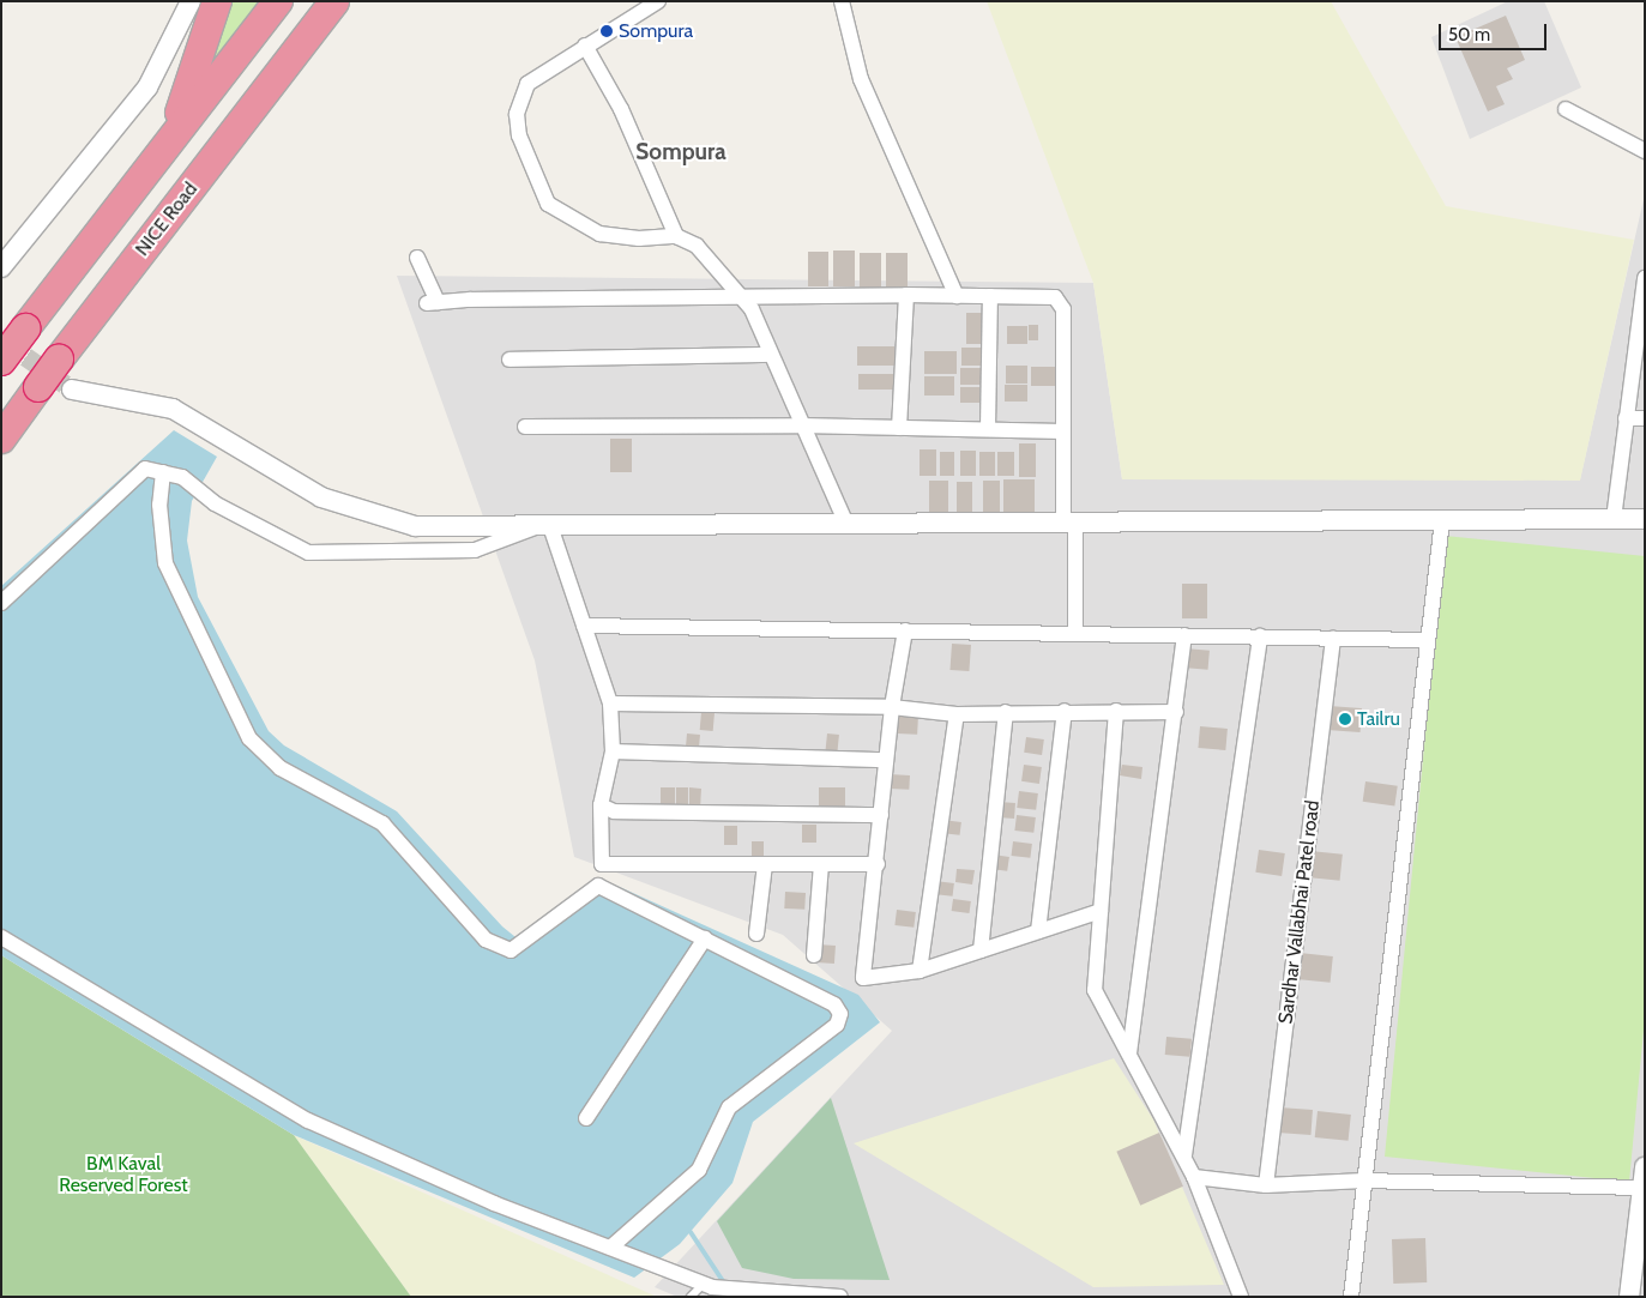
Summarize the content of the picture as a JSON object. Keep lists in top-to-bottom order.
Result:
{
  "streets": {
    "highway": ["NICE Road"],
    "street": ["Sardhar Vallabhai Patel road"]
  },
  "districts": ["Sompura"],
  "parks": ["BM Kaval Reserved Forest"],
  "places": ["Sompura", "Tailru"],
  "scale_bar": "50 m"
}
